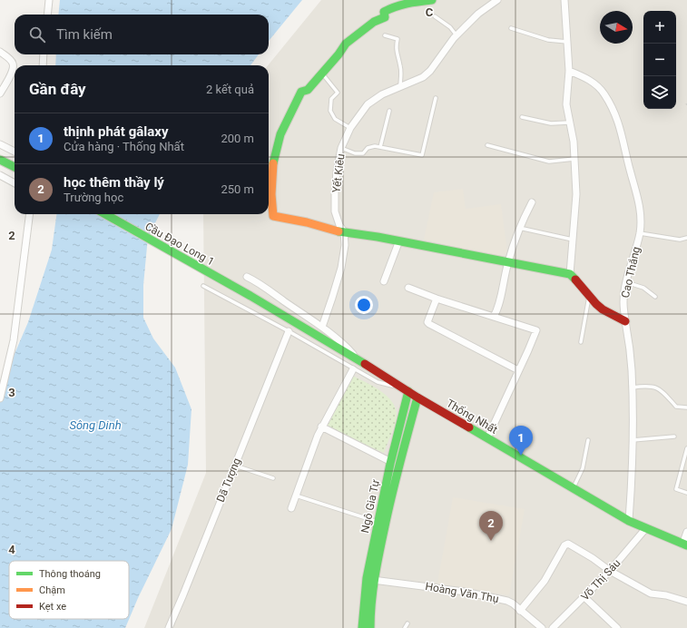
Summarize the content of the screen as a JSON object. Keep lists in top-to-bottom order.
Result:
{
  "streets": {
    "main road": ["Cầu Đạo Long 1", "Thống Nhất", "Ngô Gia Tự"],
    "street": [
      "Yết Kiêu",
      "Cao Thắng",
      "Dã Tượng",
      "Võ Thị Sáu",
      "Hoàng Văn Thụ"
    ]
  },
  "crossings": [
    ["Cầu Đạo Long 1", "Thống Nhất"],
    ["Cao Thắng", "Thống Nhất"],
    ["Thống Nhất", "Ngô Gia Tự"],
    ["Thống Nhất", "Võ Thị Sáu"],
    ["Ngô Gia Tự", "Hoàng Văn Thụ"]
  ],
  "water": ["Sông Dinh"],
  "legend": ["Thông thoáng", "Chậm", "Kẹt xe"],
  "north": "right",
  "page": {
    "map_buttons": ["+", "−"],
    "search": "Tìm kiếm",
    "heading": ["Gần đây", "2 kết quả"],
    "list": [
      {
        "mark": "1",
        "name": "thịnh phát gâlaxy",
        "note": "Cửa hàng · Thống Nhất",
        "value": "200 m"
      },
      {
        "mark": "2",
        "name": "học thêm thầy lý",
        "note": "Trường học",
        "value": "250 m"
      }
    ],
    "pins": ["1", "2"]
  },
  "grid": {
    "columns": ["C"],
    "rows": ["2", "3", "4"]
  }
}
